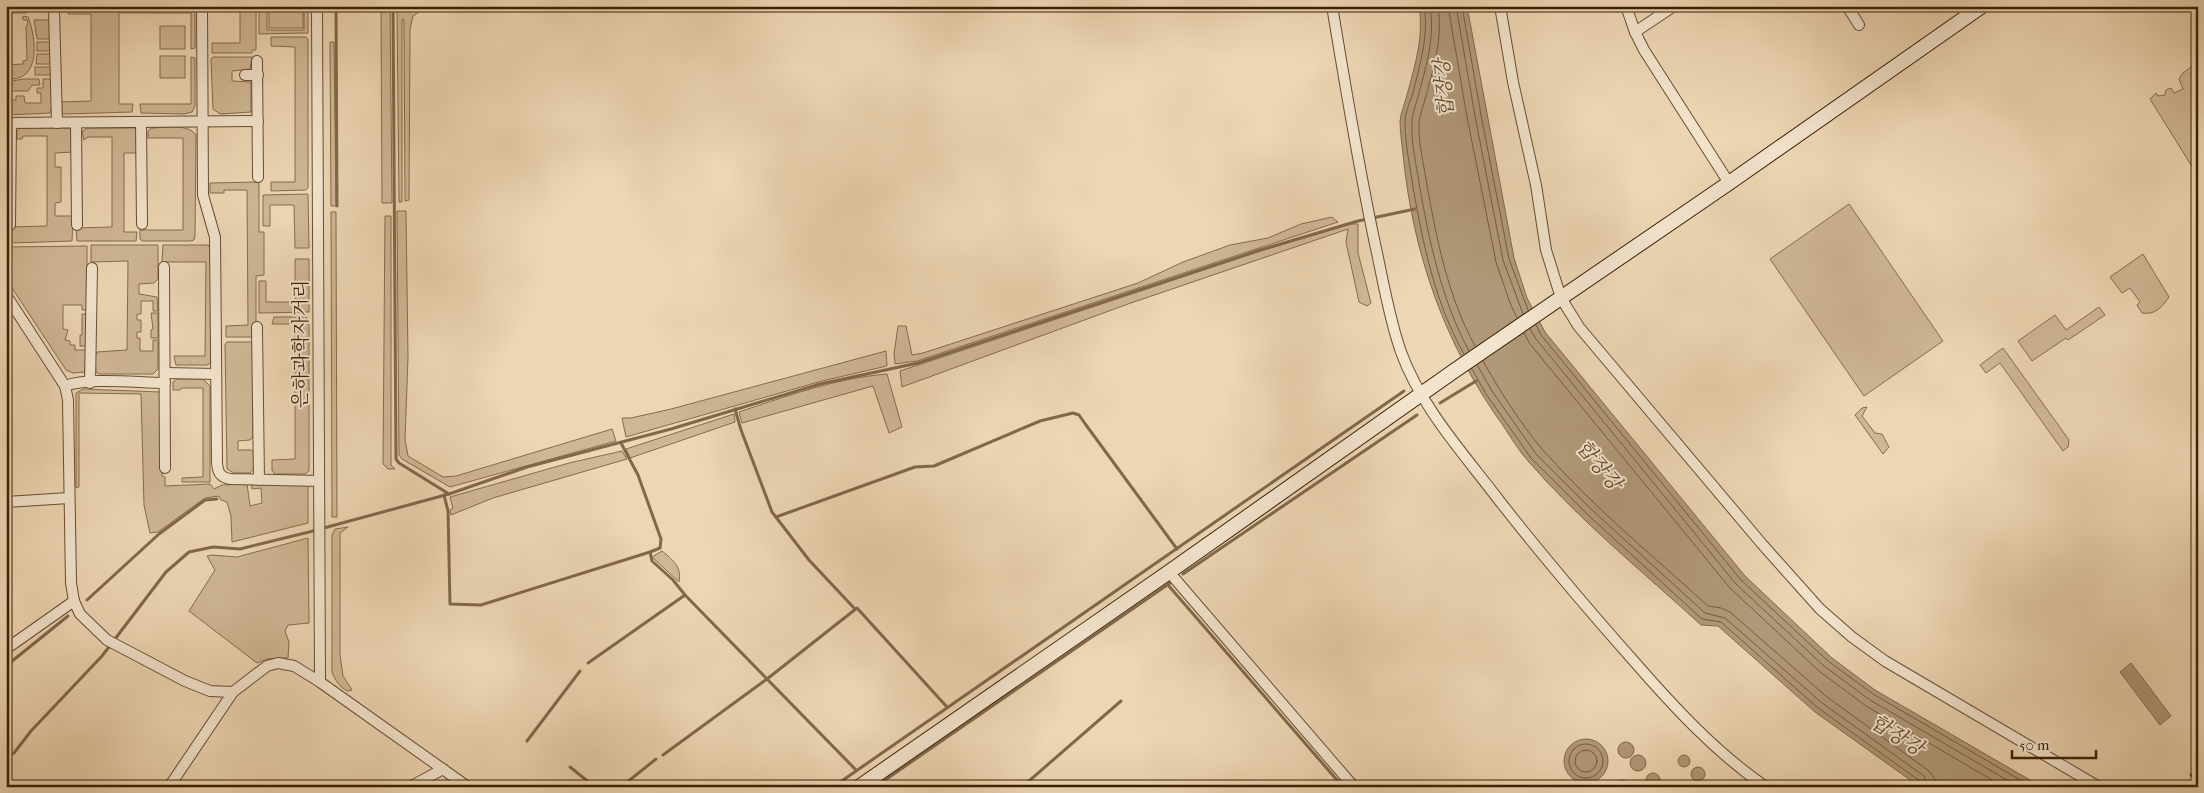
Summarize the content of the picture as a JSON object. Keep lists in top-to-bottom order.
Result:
{
  "streets": {
    "street": ["은하과학자거리"]
  },
  "water": ["합장강"],
  "scale_bar": "50 m"
}
